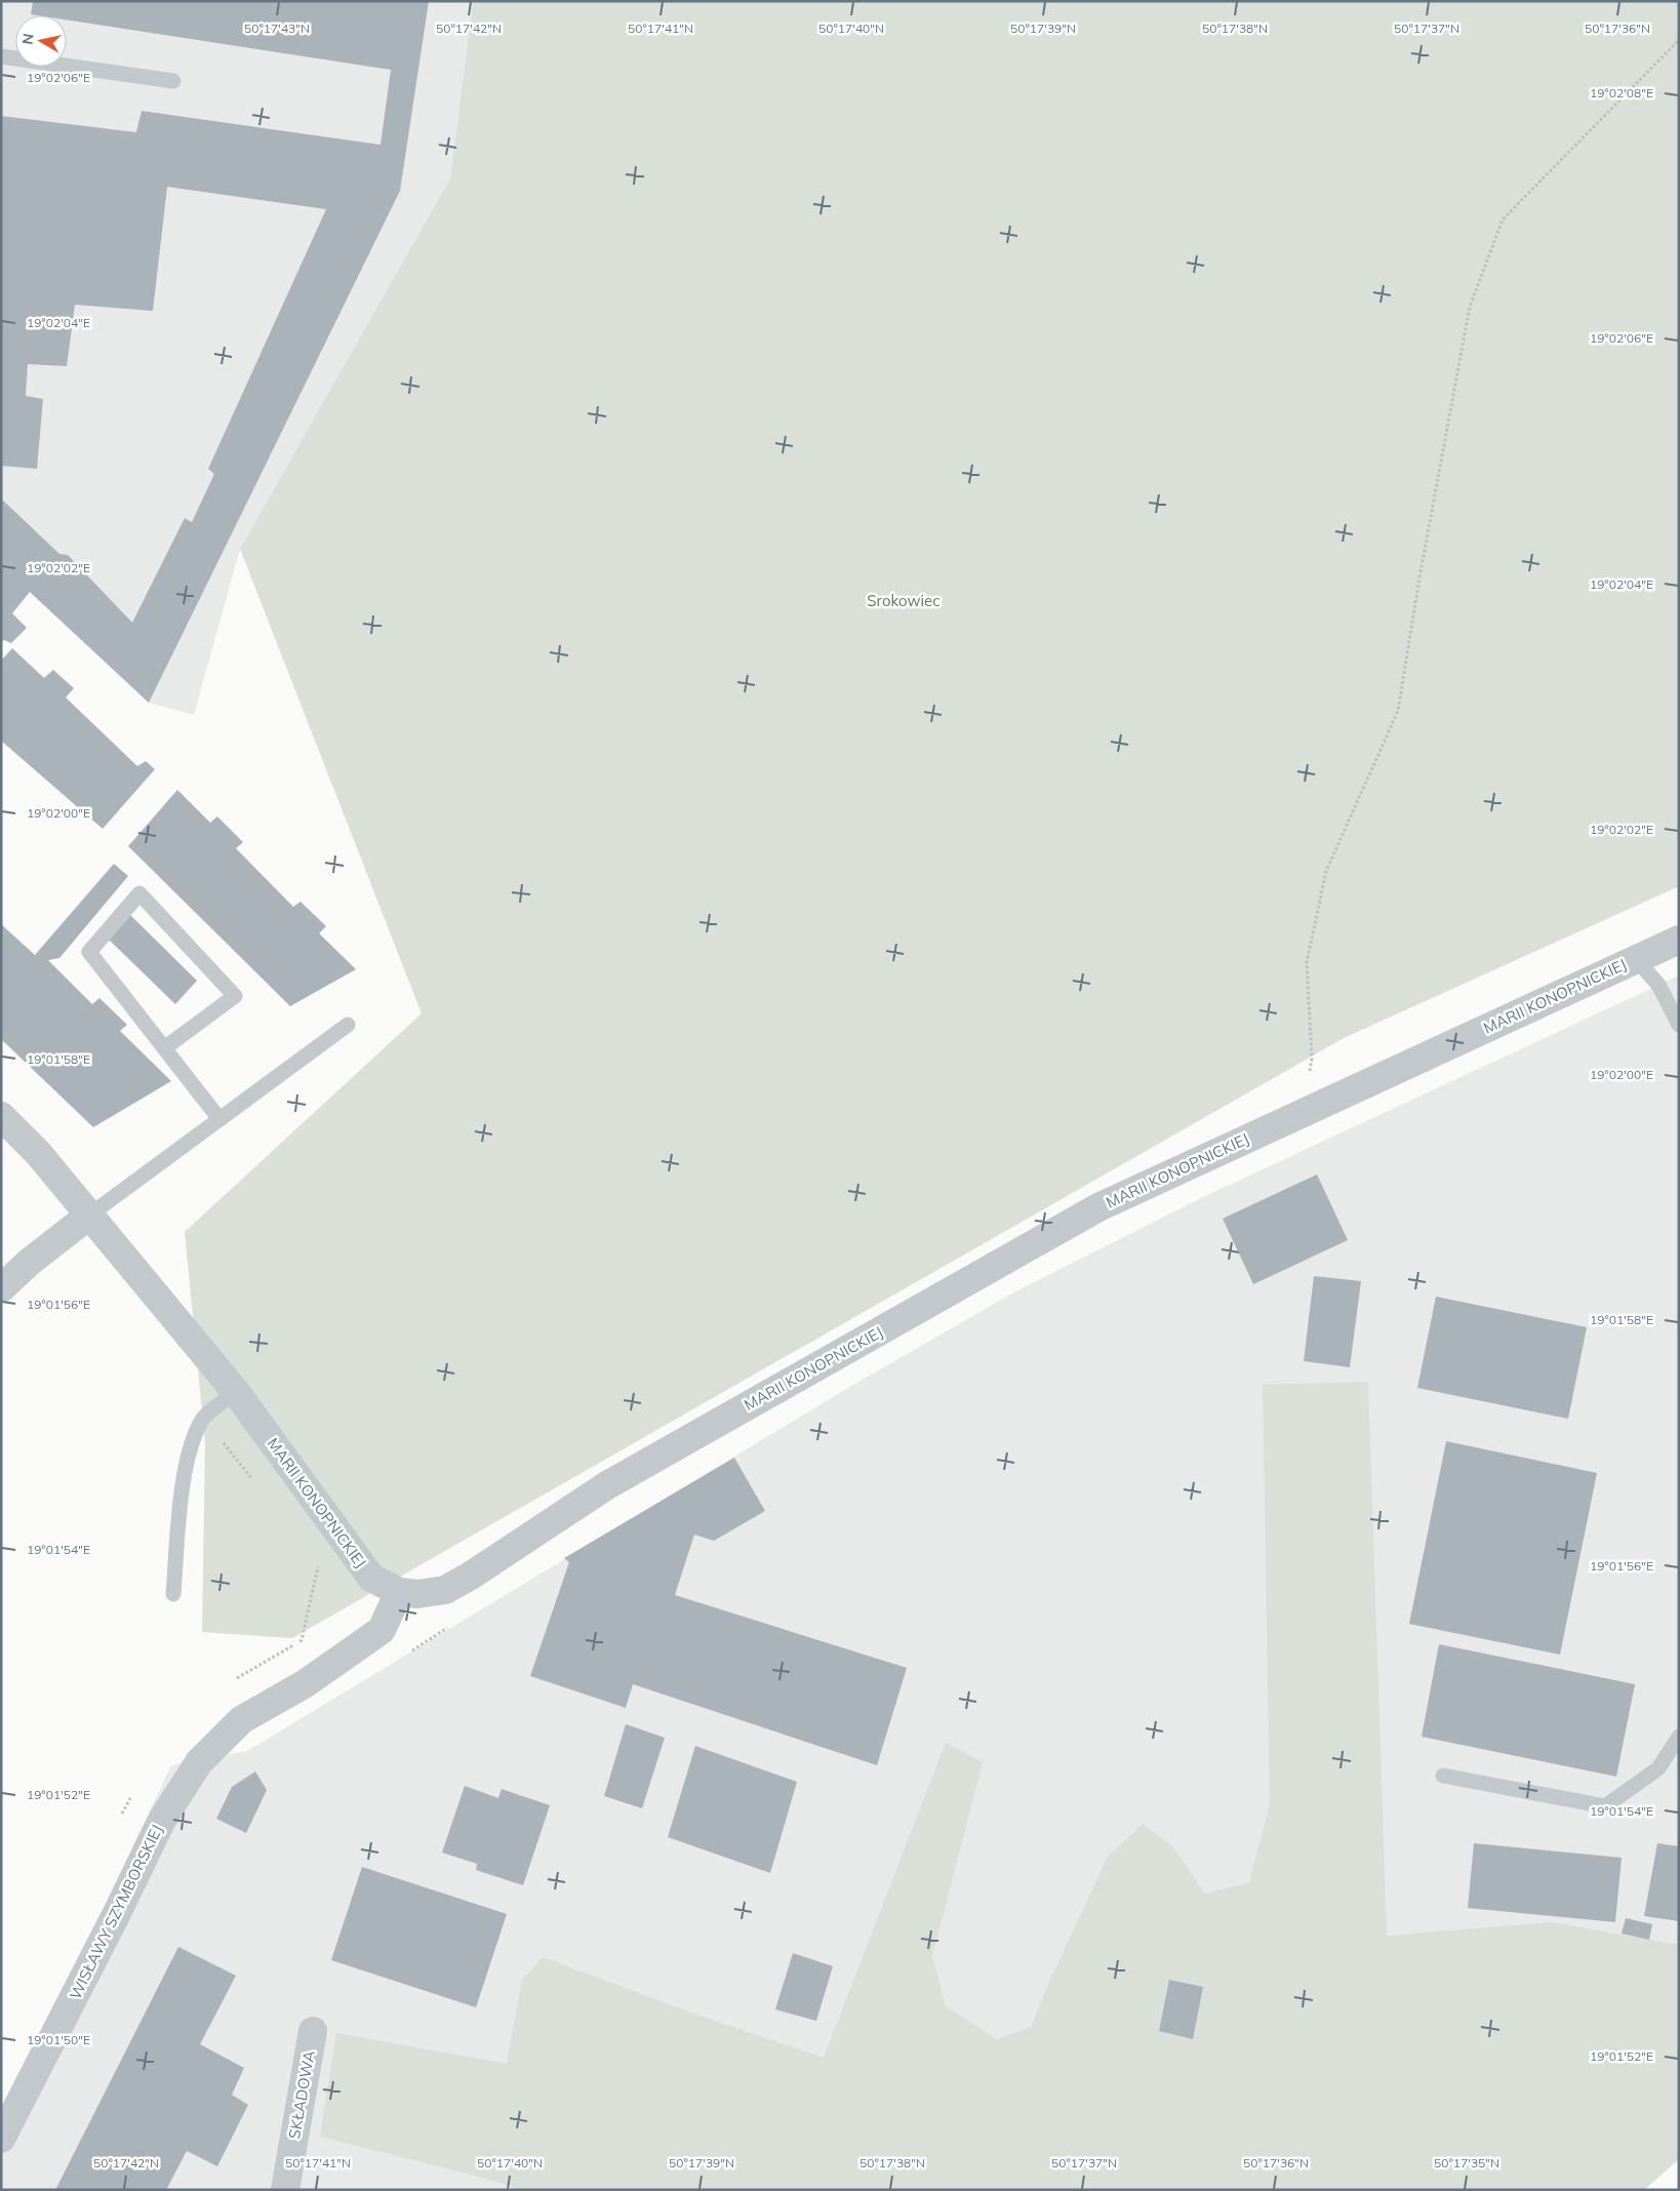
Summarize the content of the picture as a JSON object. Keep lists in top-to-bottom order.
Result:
{
  "streets": {
    "street": ["MARII KONOPNICKIEJ", "WISŁAWY SZYMBORSKIEJ", "SKŁADOWA"]
  },
  "crossings": [
    ["MARII KONOPNICKIEJ", "WISŁAWY SZYMBORSKIEJ"]
  ],
  "parks": ["Srokowiec"],
  "north": "left",
  "coordinates": [
    "50°17'42\"N",
    "50°17'41\"N",
    "50°17'40\"N",
    "50°17'39\"N",
    "50°17'38\"N",
    "50°17'37\"N",
    "50°17'36\"N",
    "50°17'43\"N",
    "19°02'06\"E",
    "19°02'08\"E",
    "19°02'04\"E",
    "19°02'02\"E",
    "19°02'00\"E",
    "19°01'58\"E",
    "19°01'56\"E",
    "19°01'54\"E",
    "19°01'52\"E",
    "19°01'50\"E",
    "50°17'35\"N"
  ]
}
